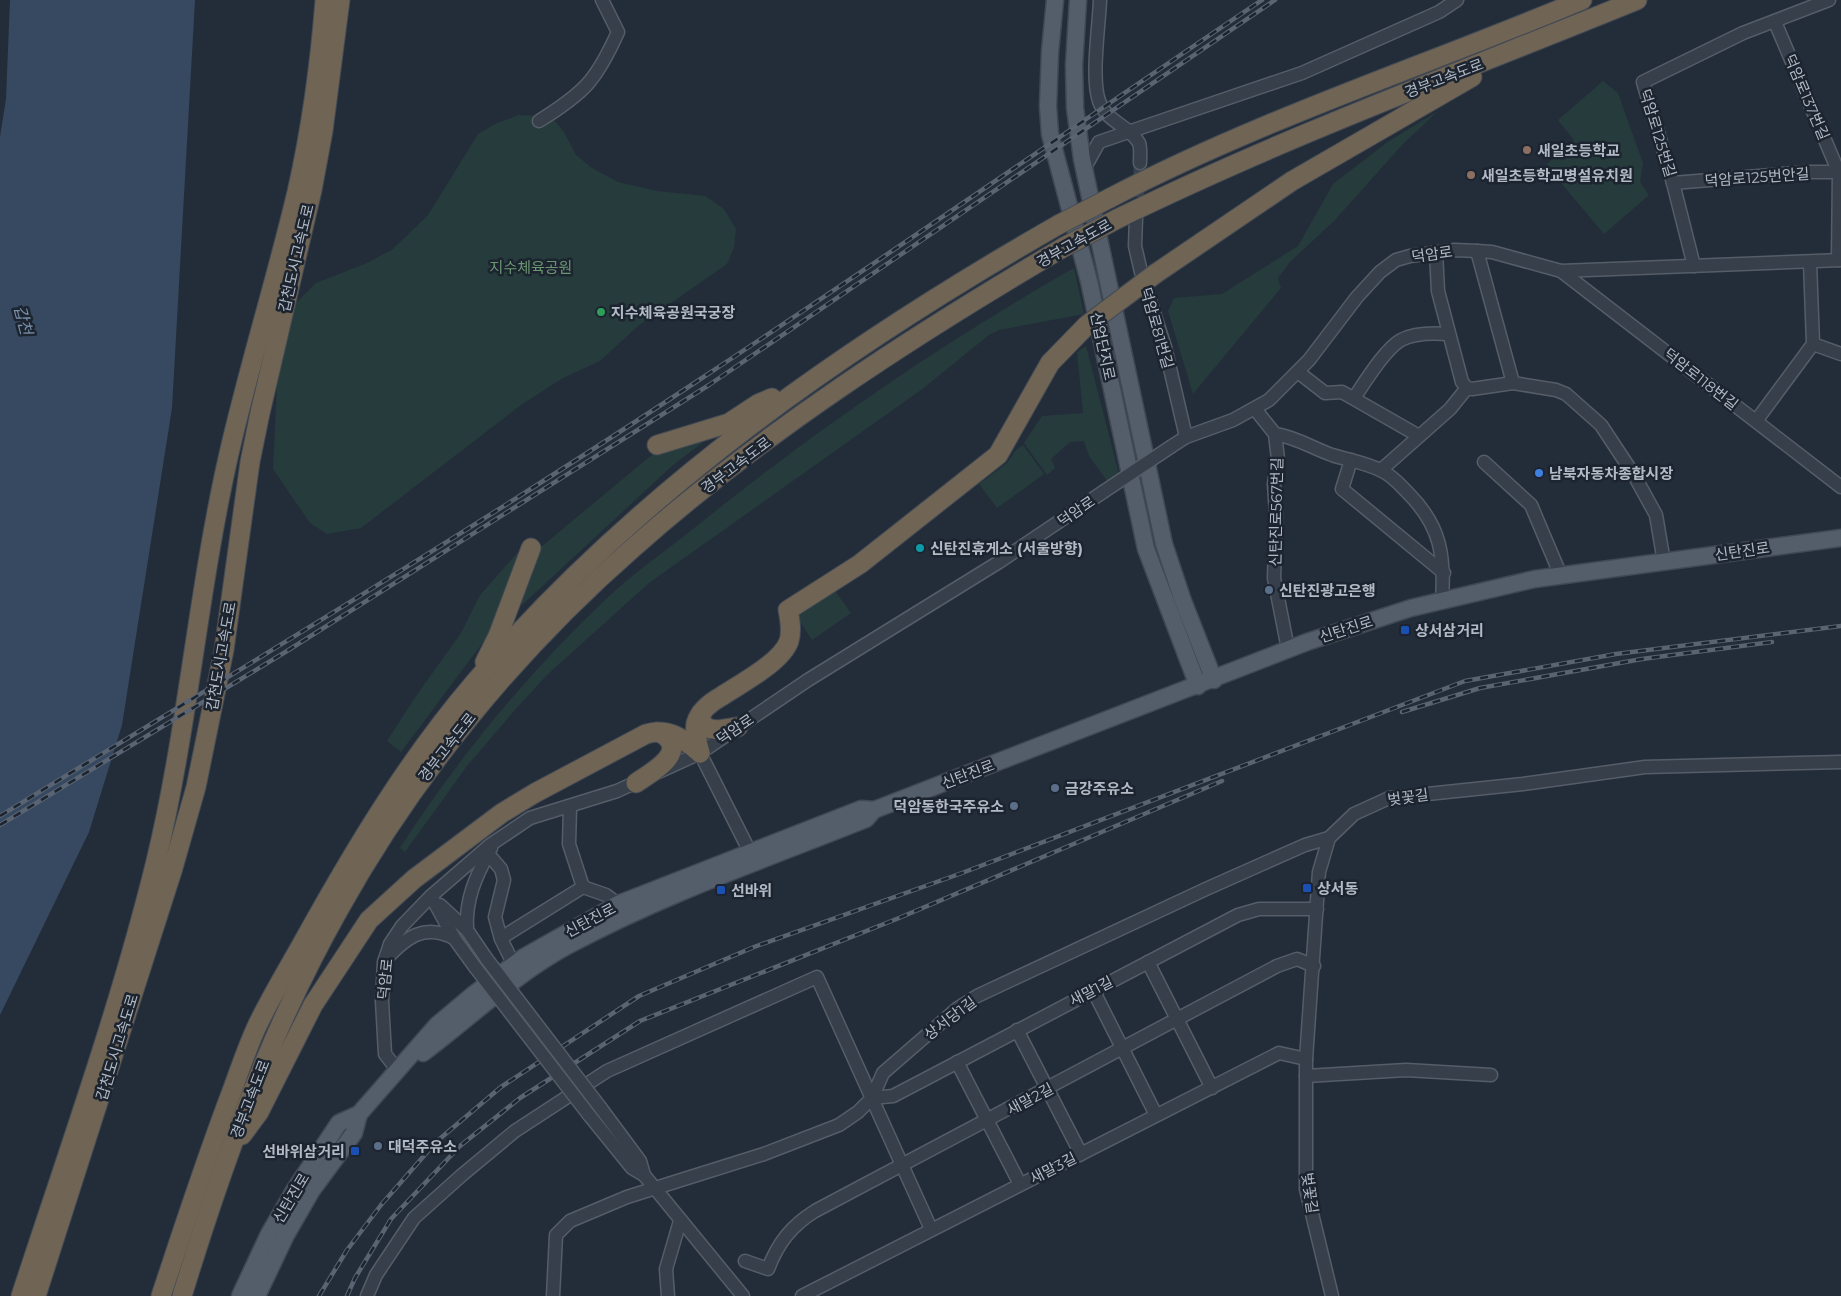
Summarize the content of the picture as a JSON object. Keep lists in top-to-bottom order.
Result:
{
  "streets": {
    "highway": ["경부고속도로", "갑천도시고속도로"],
    "main road": ["산업단지로", "신탄진로"],
    "street": [
      "덕암로137번길",
      "덕암로125번길",
      "덕암로125번안길",
      "덕암로",
      "덕암로81번길",
      "덕암로118번길",
      "신탄진로567번길",
      "벚꽃길",
      "새말1길",
      "상서당1길",
      "새말2길",
      "새말3길"
    ]
  },
  "crossings": [
    ["덕암로137번길", "덕암로125번길"],
    ["덕암로137번길", "덕암로125번안길"],
    ["덕암로137번길", "덕암로"],
    ["덕암로125번길", "덕암로125번안길"],
    ["덕암로125번길", "덕암로"],
    ["덕암로", "덕암로81번길"],
    ["덕암로", "덕암로118번길"],
    ["덕암로", "신탄진로"],
    ["산업단지로", "신탄진로"],
    ["신탄진로567번길", "신탄진로"],
    ["벚꽃길", "새말1길"],
    ["벚꽃길", "상서당1길"],
    ["벚꽃길", "새말2길"],
    ["벚꽃길", "새말3길"],
    ["새말1길", "상서당1길"]
  ],
  "water": ["갑천"],
  "parks": ["지수체육공원"],
  "places": {
    "other": [
      "새일초등학교",
      "새일초등학교병설유치원",
      "지수체육공원국궁장",
      "남북자동차종합시장",
      "신탄진휴게소 (서울방향)",
      "신탄진광고은행",
      "금강주유소",
      "덕암동한국주유소",
      "대덕주유소"
    ],
    "transit": [
      "상서삼거리",
      "상서동",
      "선바위",
      "선바위삼거리"
    ]
  }
}
